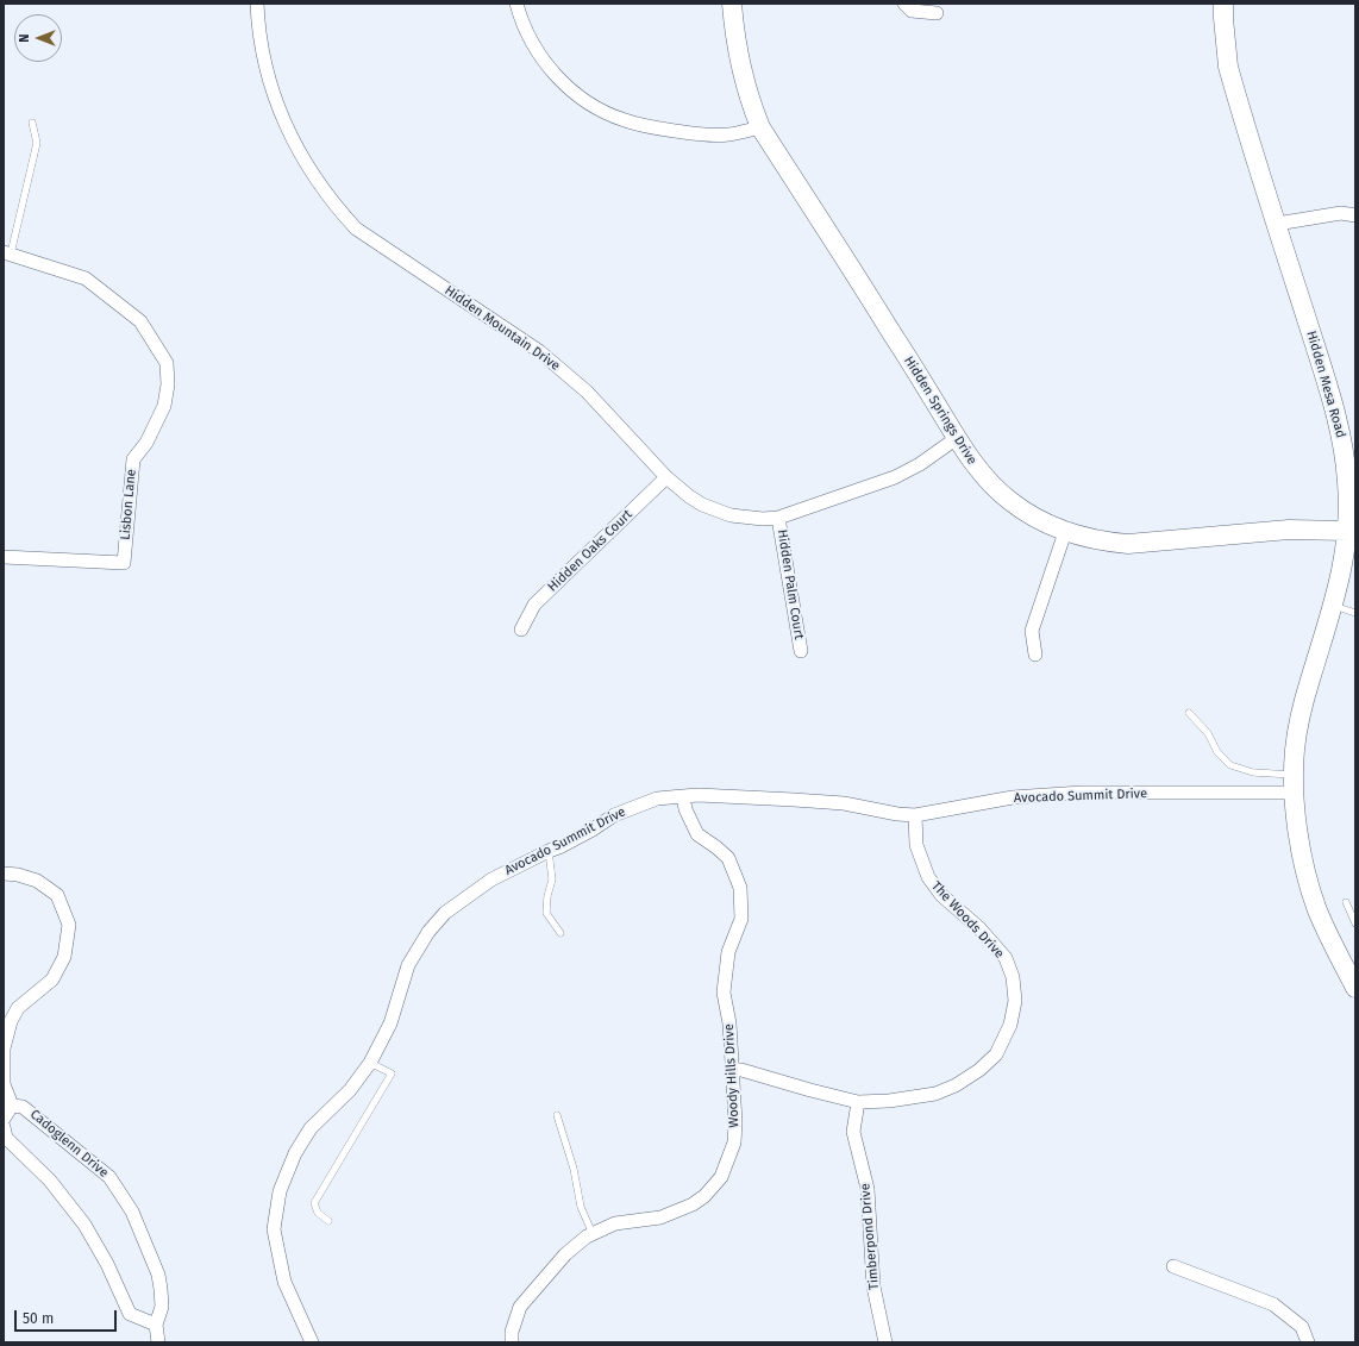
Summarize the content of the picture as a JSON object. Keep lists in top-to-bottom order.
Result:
{
  "streets": {
    "street": [
      "Hidden Mountain Drive",
      "Hidden Mesa Road",
      "Hidden Springs Drive",
      "Lisbon Lane",
      "Hidden Oaks Court",
      "Hidden Palm Court",
      "Avocado Summit Drive",
      "The Woods Drive",
      "Woody Hills Drive",
      "Cadoglenn Drive",
      "Timberpond Drive"
    ]
  },
  "crossings": [
    ["Hidden Mountain Drive", "Hidden Springs Drive"],
    ["Hidden Mountain Drive", "Hidden Oaks Court"],
    ["Hidden Mountain Drive", "Hidden Palm Court"],
    ["Hidden Mesa Road", "Hidden Springs Drive"],
    ["Hidden Mesa Road", "Avocado Summit Drive"],
    ["Avocado Summit Drive", "The Woods Drive"],
    ["Avocado Summit Drive", "Woody Hills Drive"],
    ["The Woods Drive", "Woody Hills Drive"],
    ["The Woods Drive", "Timberpond Drive"]
  ],
  "scale_bar": "50 m",
  "north": "left"
}
